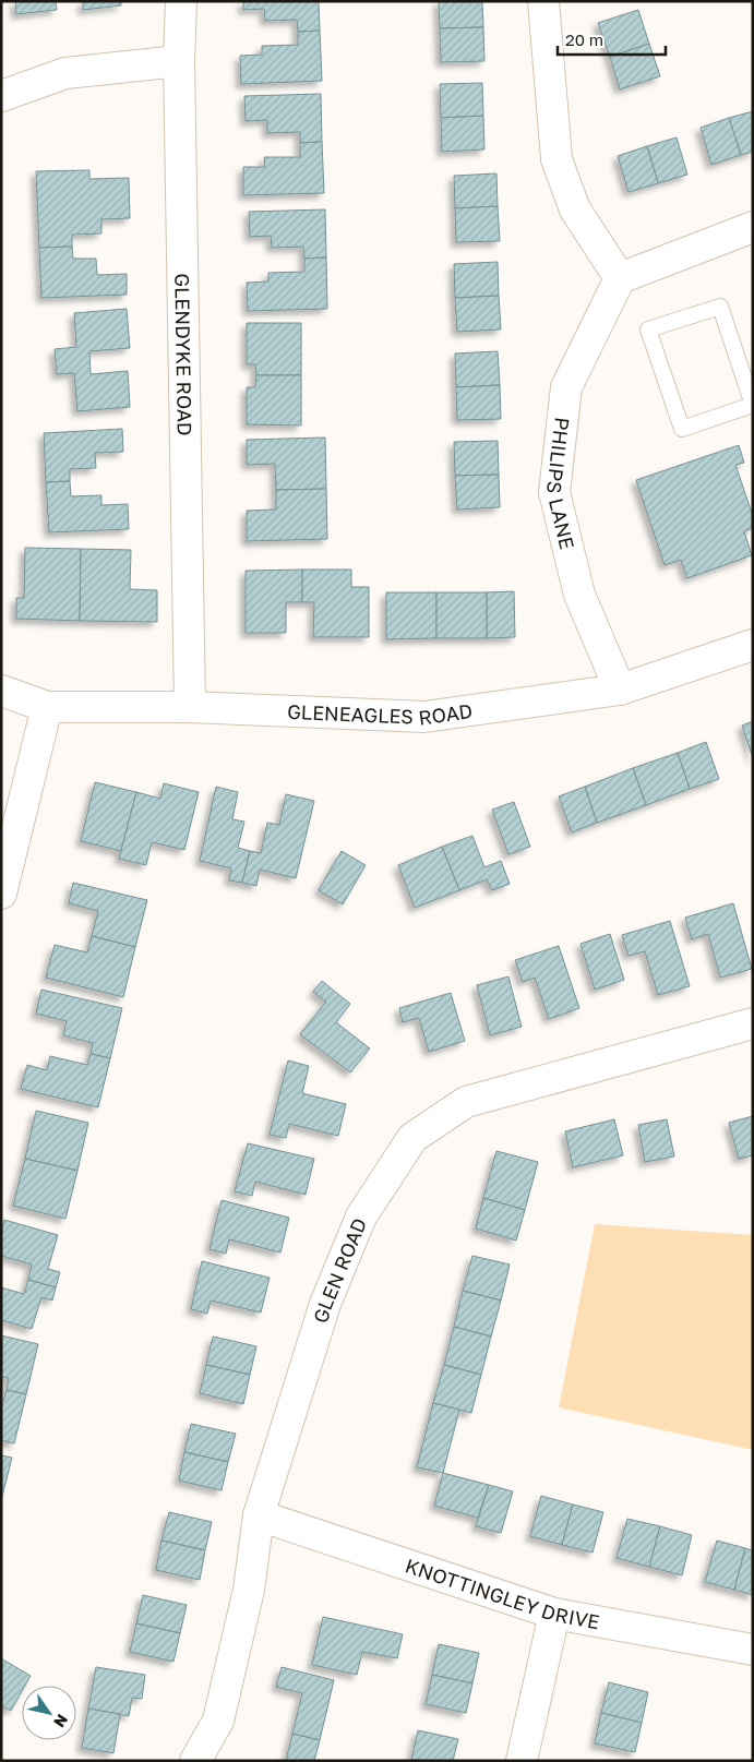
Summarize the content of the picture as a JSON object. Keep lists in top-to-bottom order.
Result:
{
  "streets": {
    "street": [
      "GLENDYKE ROAD",
      "PHILIPS LANE",
      "GLENEAGLES ROAD",
      "GLEN ROAD",
      "KNOTTINGLEY DRIVE"
    ]
  },
  "crossings": [
    ["GLENDYKE ROAD", "GLENEAGLES ROAD"],
    ["PHILIPS LANE", "GLENEAGLES ROAD"],
    ["GLEN ROAD", "KNOTTINGLEY DRIVE"]
  ],
  "scale_bar": "20 m",
  "north": "bottom right"
}
